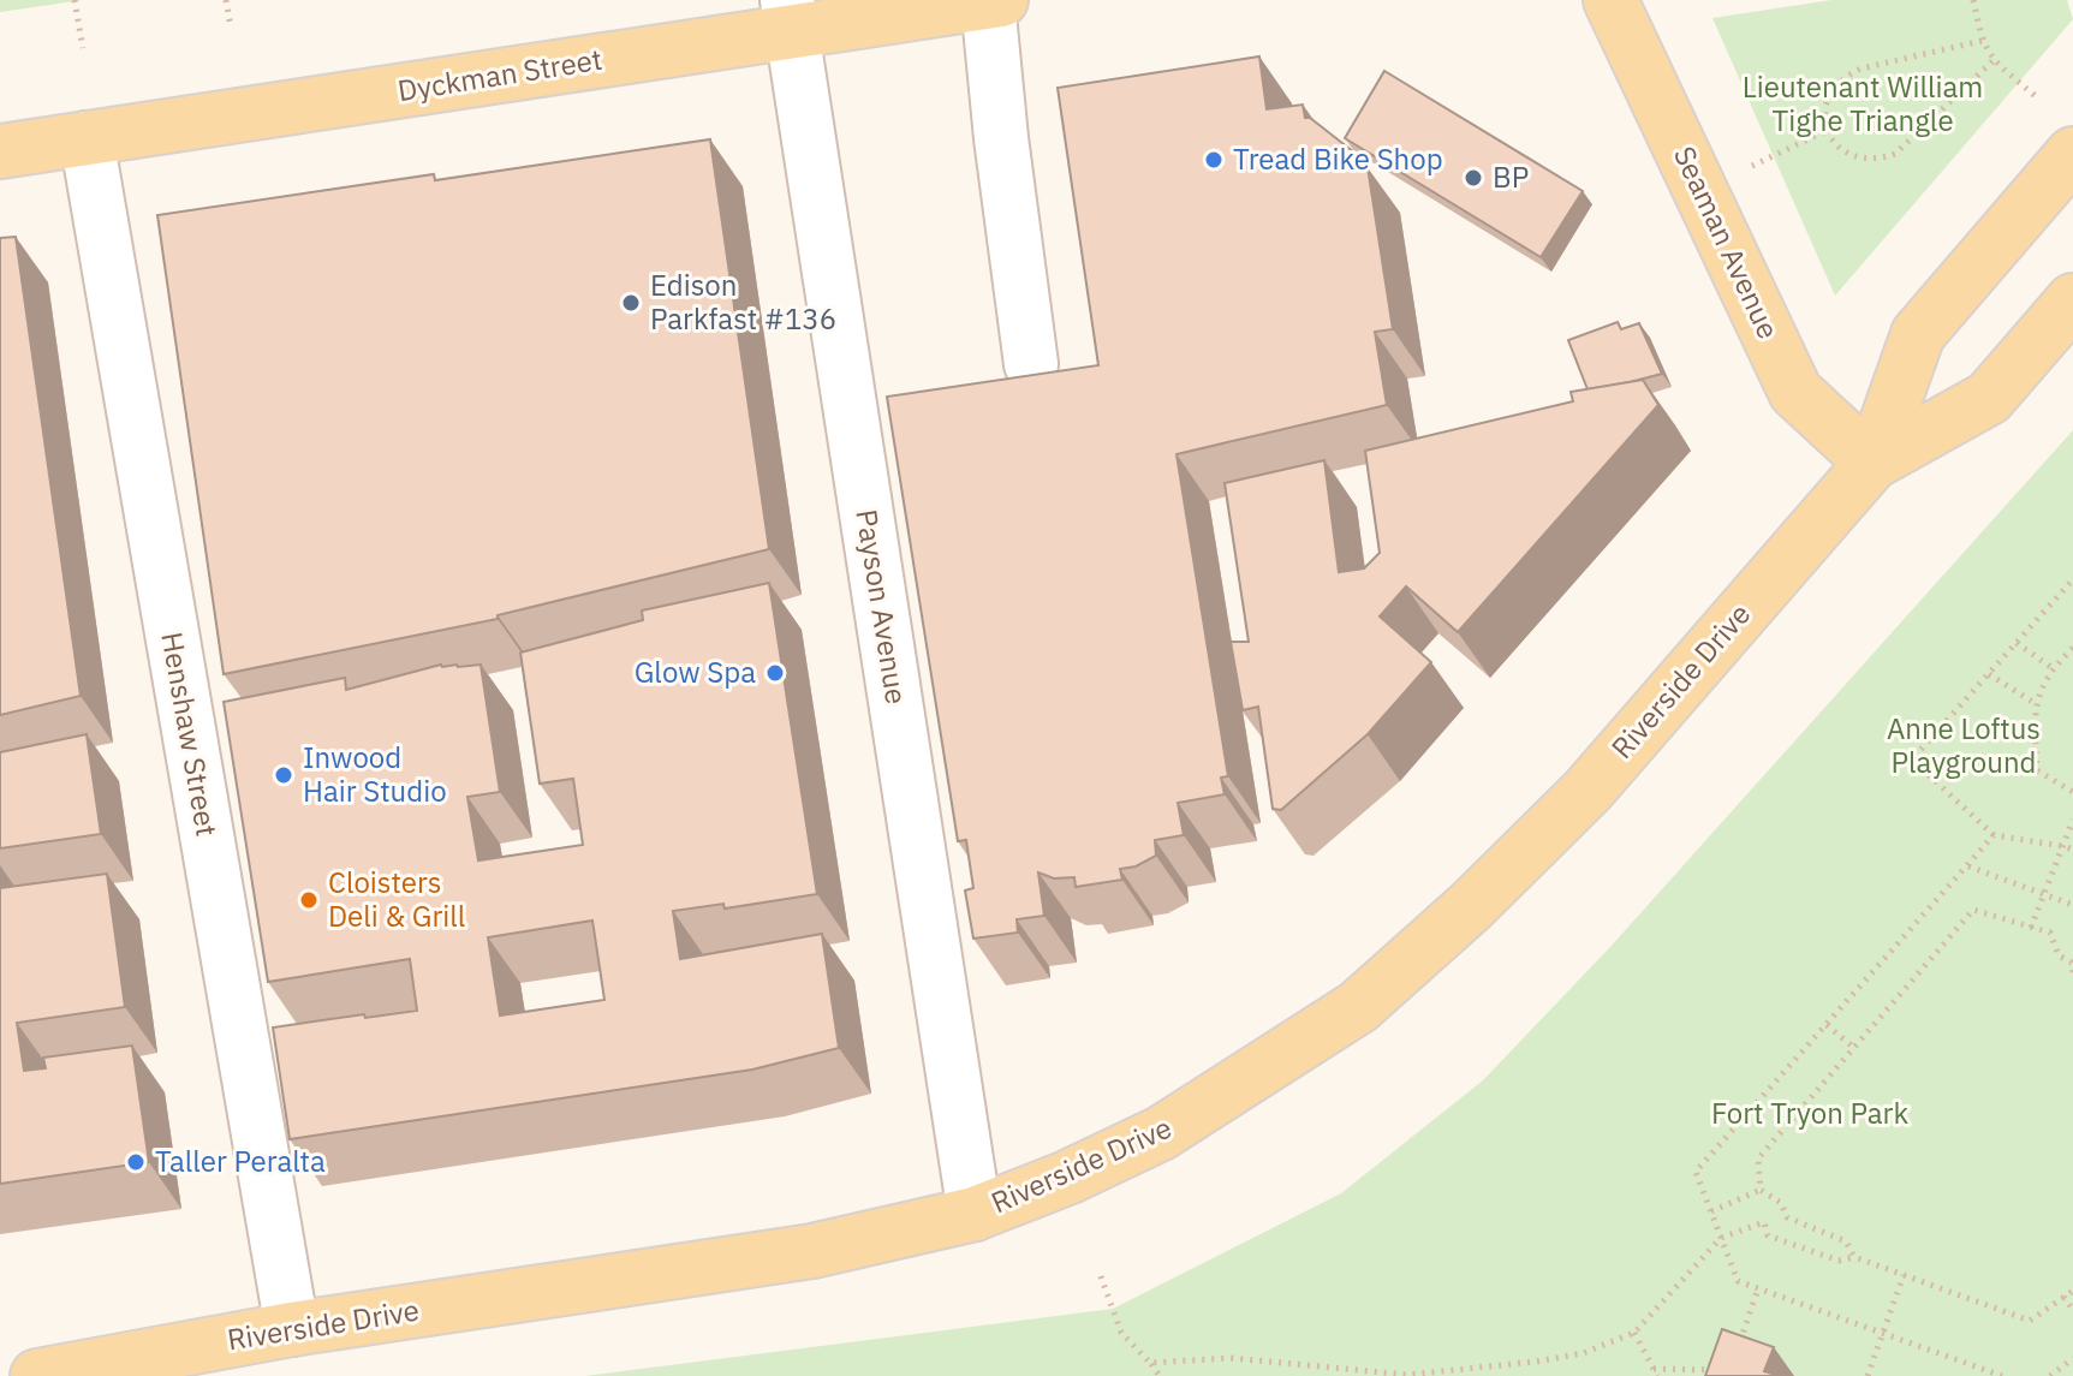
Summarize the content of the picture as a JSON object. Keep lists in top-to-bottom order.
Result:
{
  "streets": {
    "main road": ["Dyckman Street", "Seaman Avenue", "Riverside Drive"],
    "street": ["Payson Avenue", "Henshaw Street"]
  },
  "crossings": [
    ["Dyckman Street", "Payson Avenue"],
    ["Dyckman Street", "Henshaw Street"],
    ["Seaman Avenue", "Riverside Drive"],
    ["Payson Avenue", "Riverside Drive"],
    ["Riverside Drive", "Henshaw Street"]
  ],
  "parks": ["Lieutenant William Tighe Triangle", "Anne Loftus Playground", "Fort Tryon Park"],
  "places": [
    "Tread Bike Shop",
    "BP",
    "Edison Parkfast #136",
    "Glow Spa",
    "Inwood Hair Studio",
    "Cloisters Deli & Grill",
    "Taller Peralta"
  ]
}
